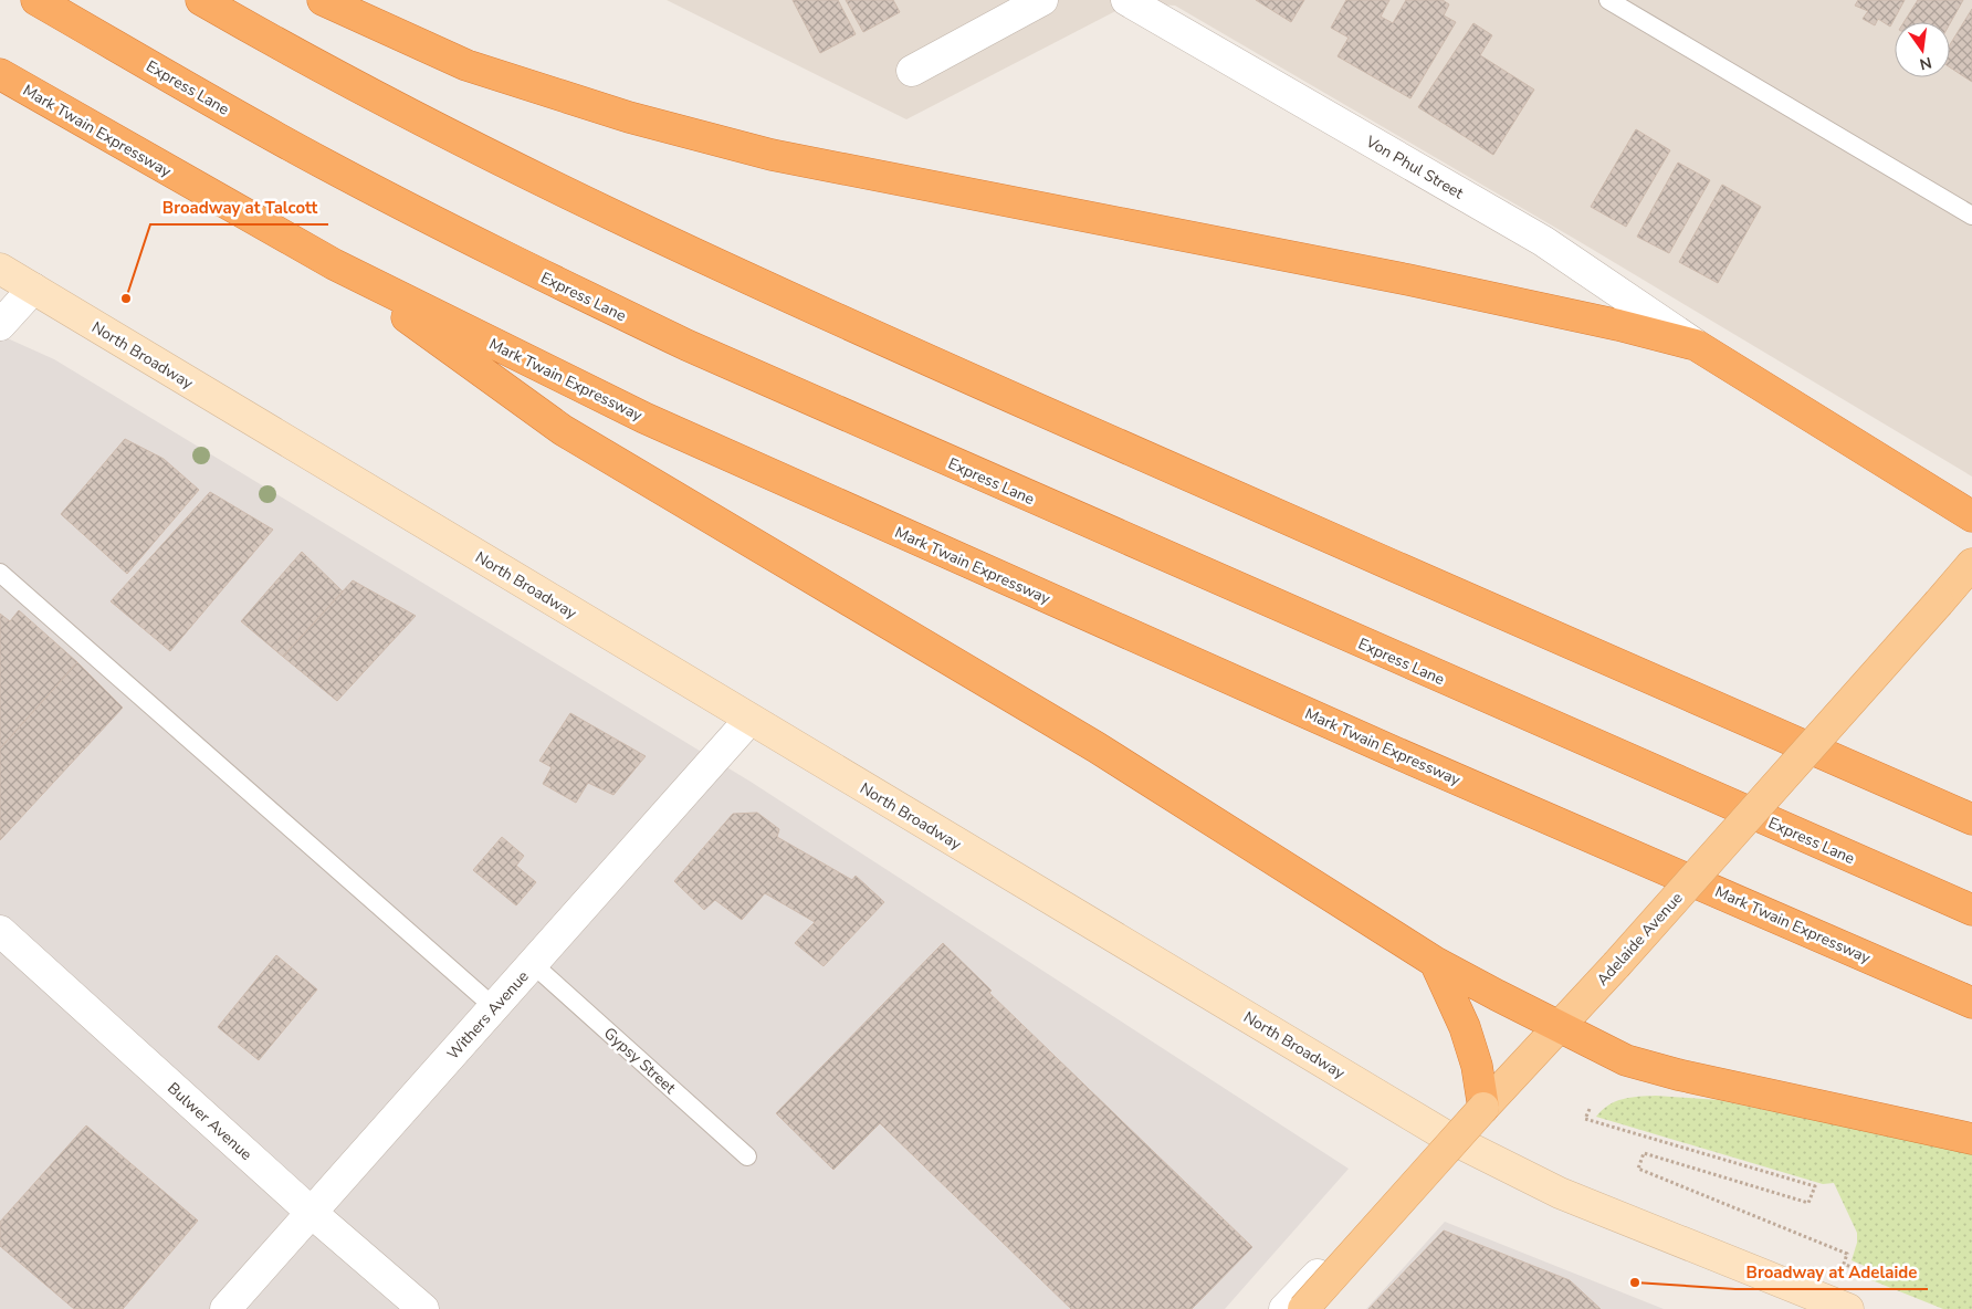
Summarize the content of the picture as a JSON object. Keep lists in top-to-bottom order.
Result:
{
  "streets": {
    "highway": ["Express Lane", "Mark Twain Expressway"],
    "main road": ["North Broadway", "Adelaide Avenue"],
    "street": ["Von Phul Street", "Withers Avenue", "Bulwer Avenue"],
    "lane": ["Gypsy Street"]
  },
  "crossings": [
    ["North Broadway", "Withers Avenue"],
    ["Withers Avenue", "Gypsy Street"],
    ["Withers Avenue", "Bulwer Avenue"]
  ],
  "places": ["Broadway at Talcott", "Broadway at Adelaide"],
  "north": "bottom"
}
